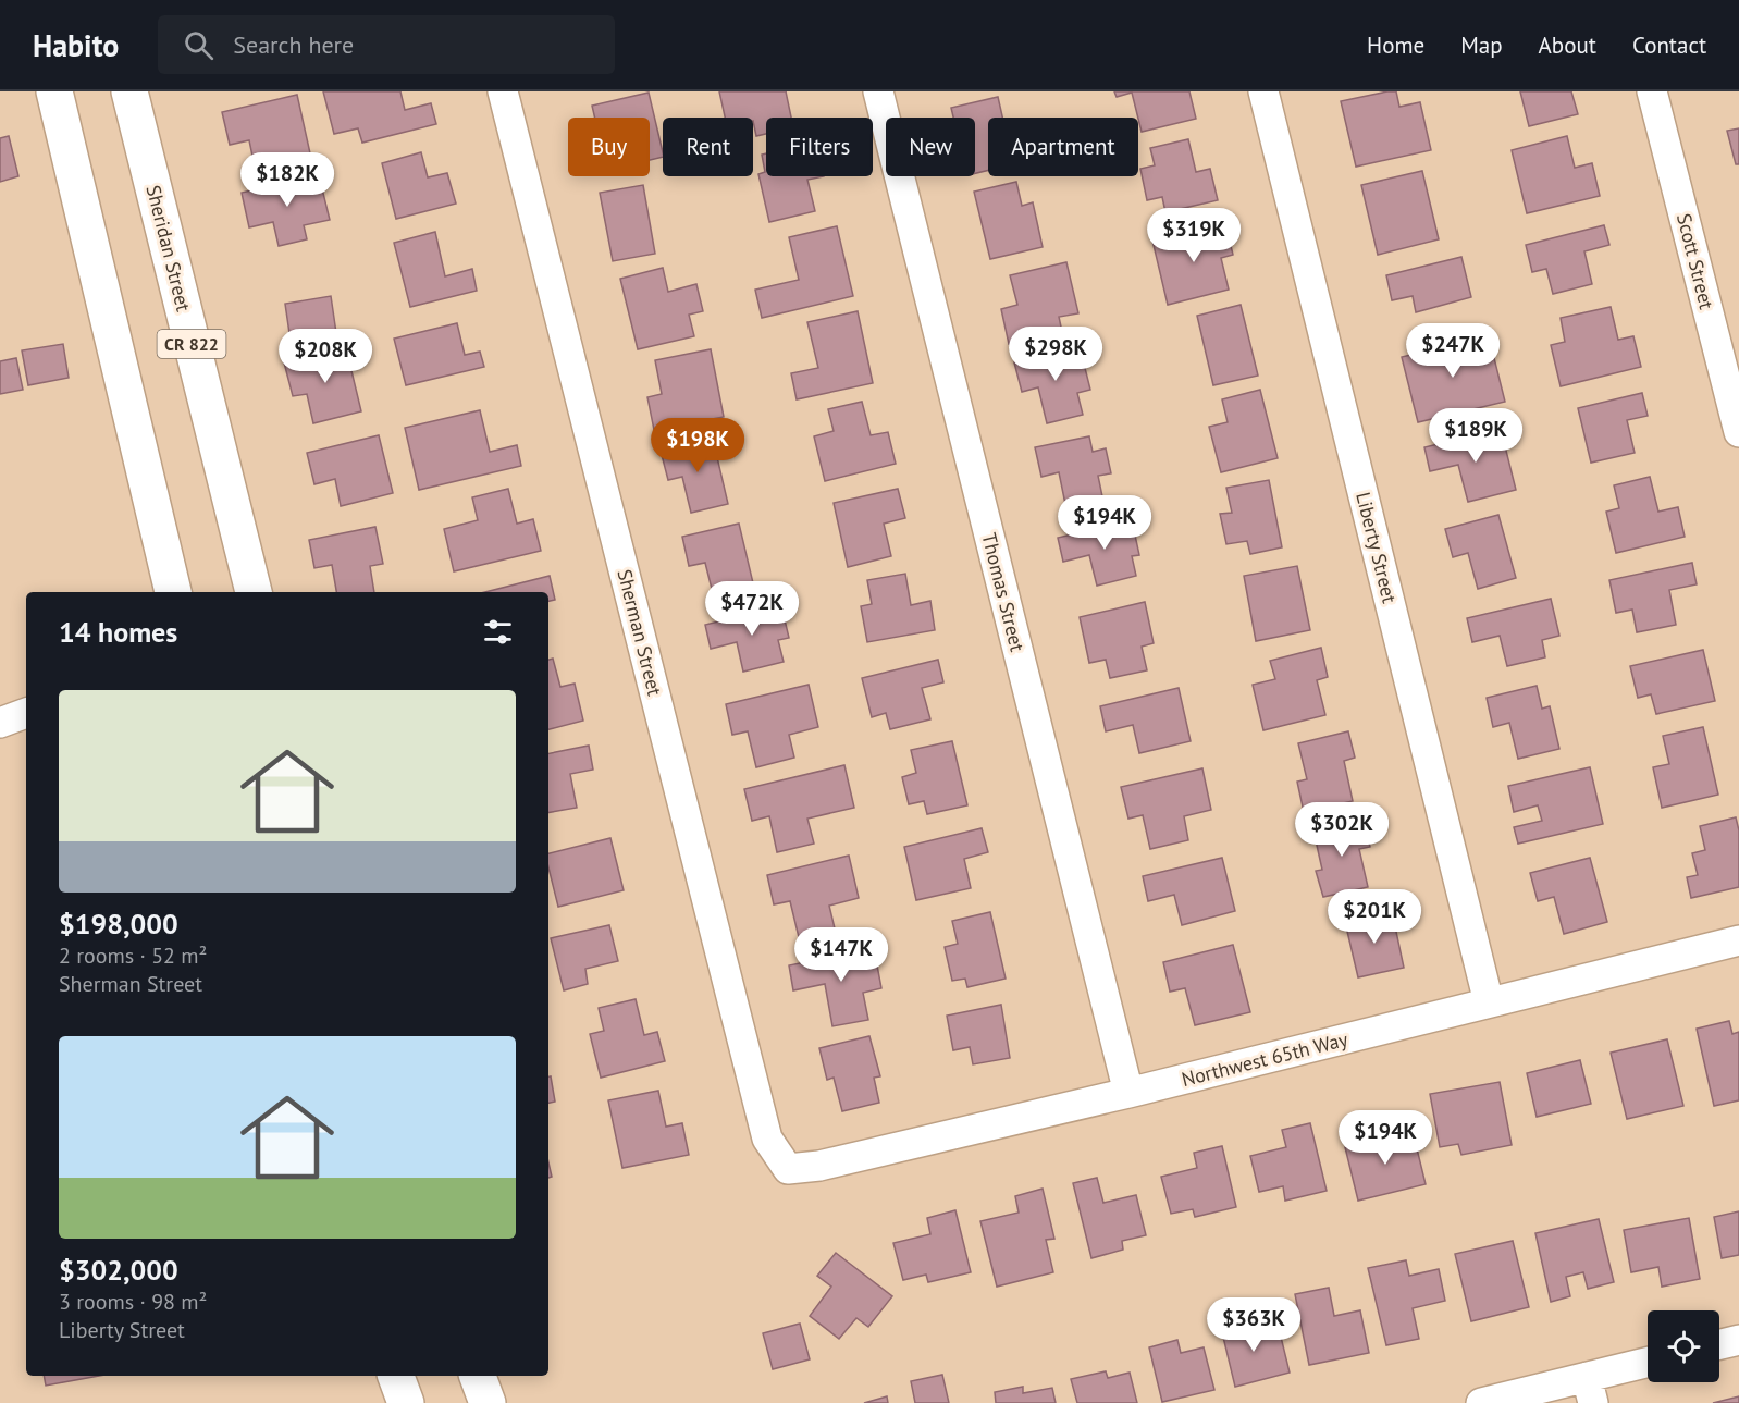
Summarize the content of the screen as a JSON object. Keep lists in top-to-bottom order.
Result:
{
  "streets": {
    "main road": ["Sheridan Street", "CR 822"],
    "street": [
      "Scott Street",
      "Liberty Street",
      "Thomas Street",
      "Sherman Street",
      "Northwest 65th Way"
    ]
  },
  "crossings": [
    ["Liberty Street", "Northwest 65th Way"],
    ["Thomas Street", "Northwest 65th Way"],
    ["Sherman Street", "Northwest 65th Way"]
  ],
  "page": {
    "header": "Habito",
    "search": "Search here",
    "nav": [
      "Home",
      "Map",
      "About",
      "Contact"
    ],
    "chip": [
      "Buy",
      "Rent",
      "Filters",
      "New",
      "Apartment"
    ],
    "price": [
      "$182K",
      "$319K",
      "$247K",
      "$298K",
      "$208K",
      "$189K",
      "$198K",
      "$194K",
      "$472K",
      "$302K",
      "$201K",
      "$147K",
      "$194K",
      "$363K"
    ],
    "heading": "14 homes",
    "list": [
      {
        "name": "$198,000",
        "note": "2 rooms · 52 m² · Sherman Street"
      },
      {
        "name": "$302,000",
        "note": "3 rooms · 98 m² · Liberty Street"
      }
    ]
  }
}
